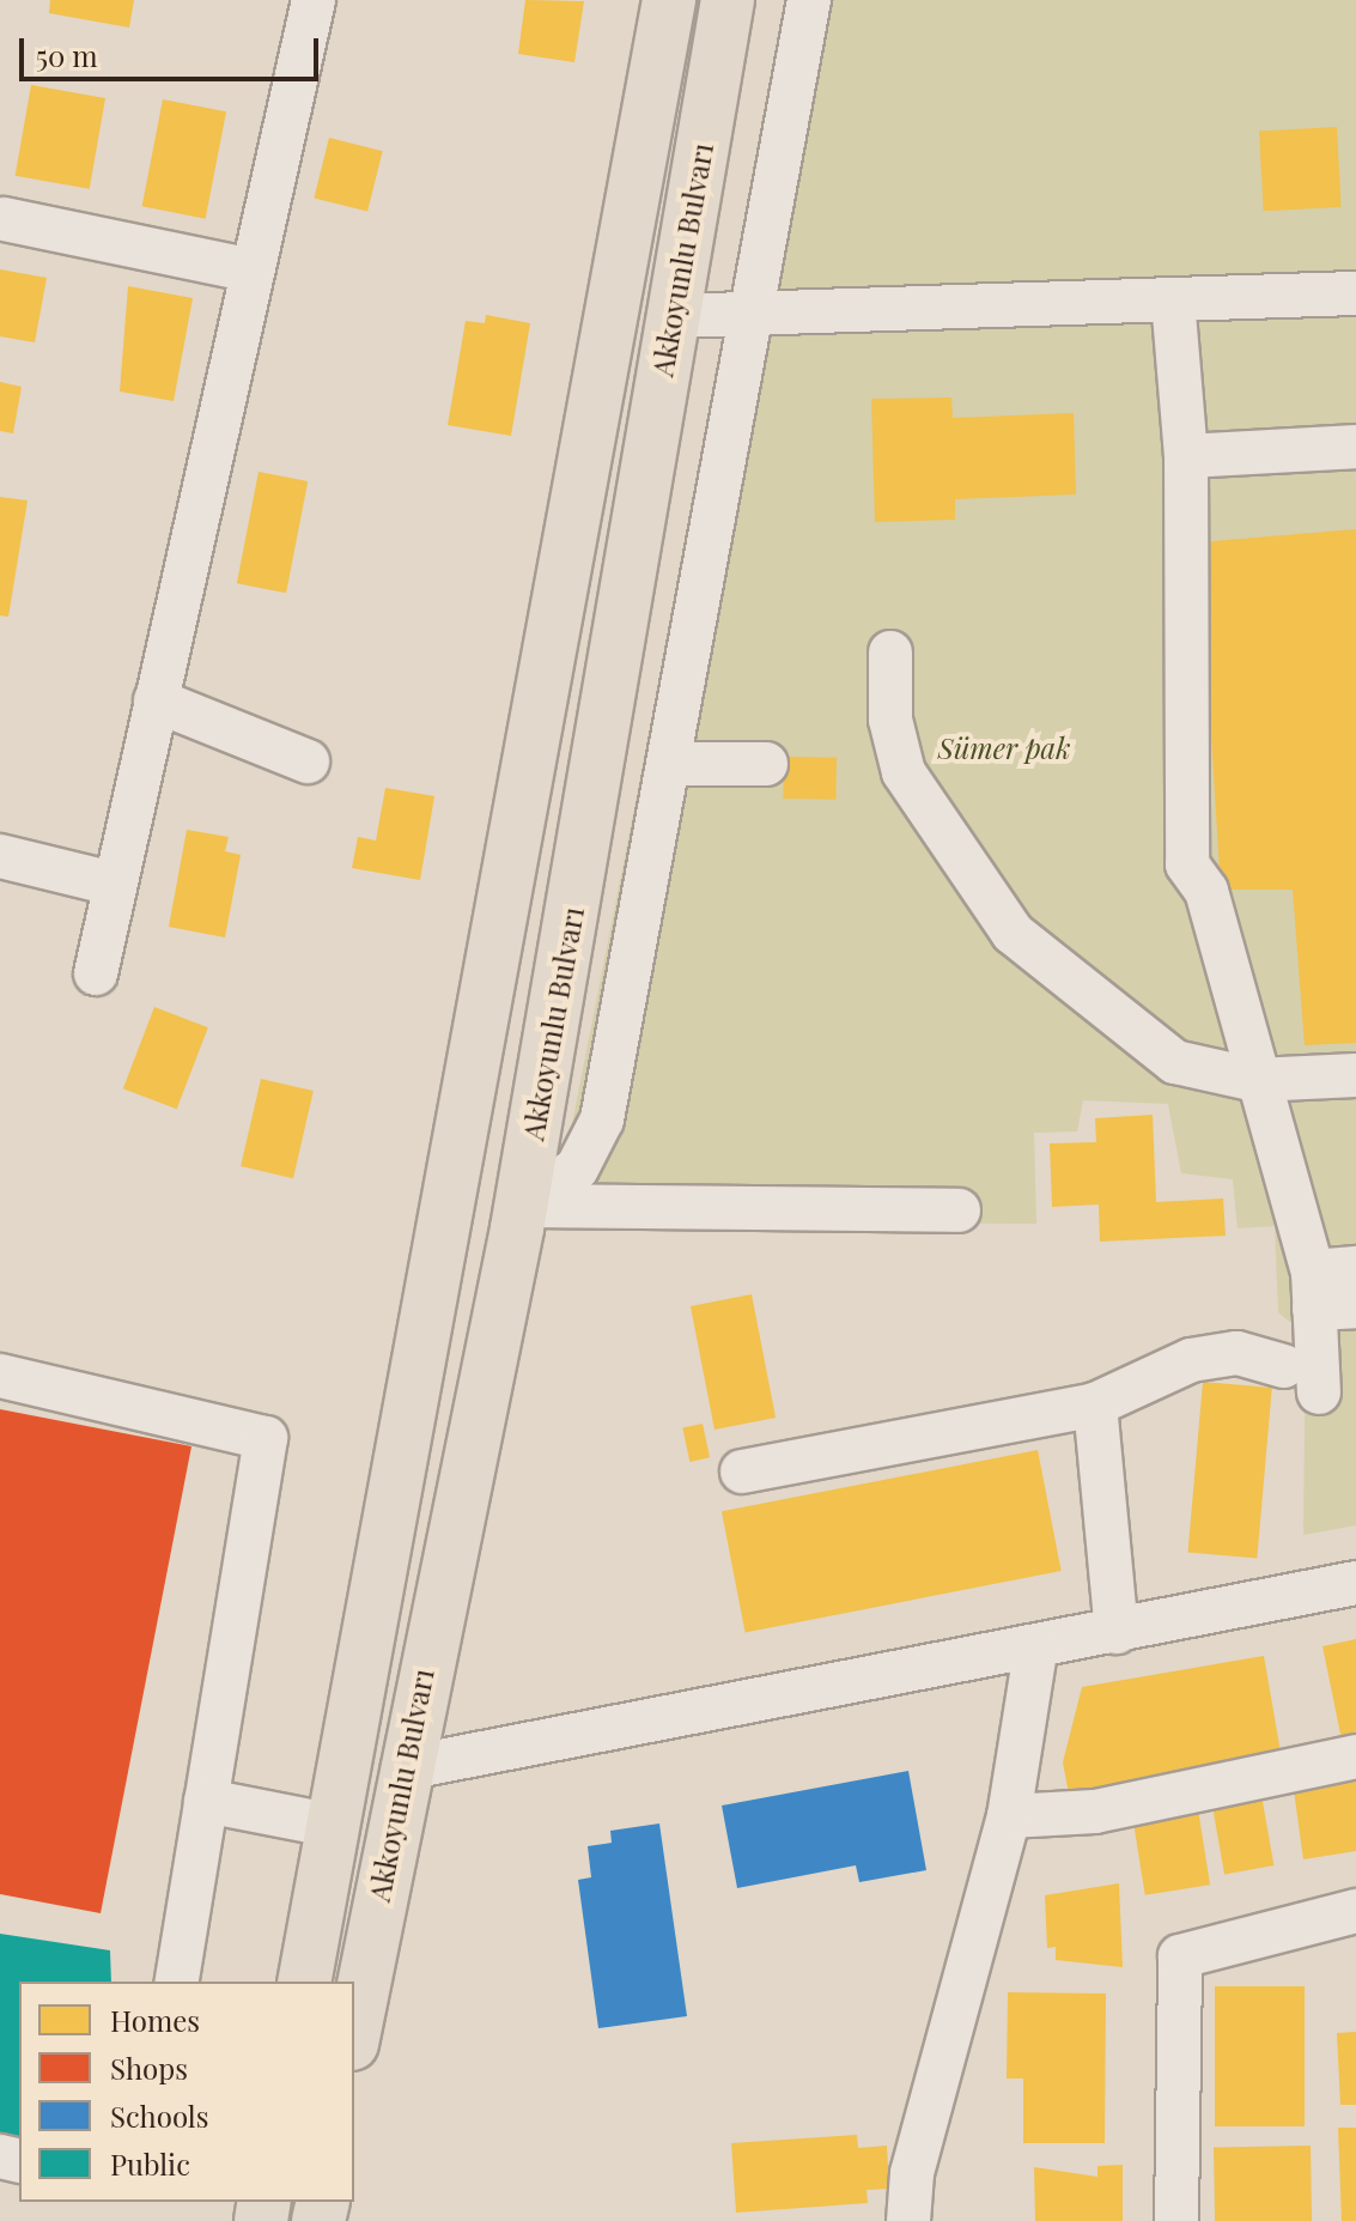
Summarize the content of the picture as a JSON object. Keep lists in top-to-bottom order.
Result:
{
  "streets": {
    "main road": ["Akkoyunlu Bulvarı"]
  },
  "parks": ["Sümer pak"],
  "legend": [
    "Homes",
    "Shops",
    "Schools",
    "Public"
  ],
  "scale_bar": "50 m"
}
